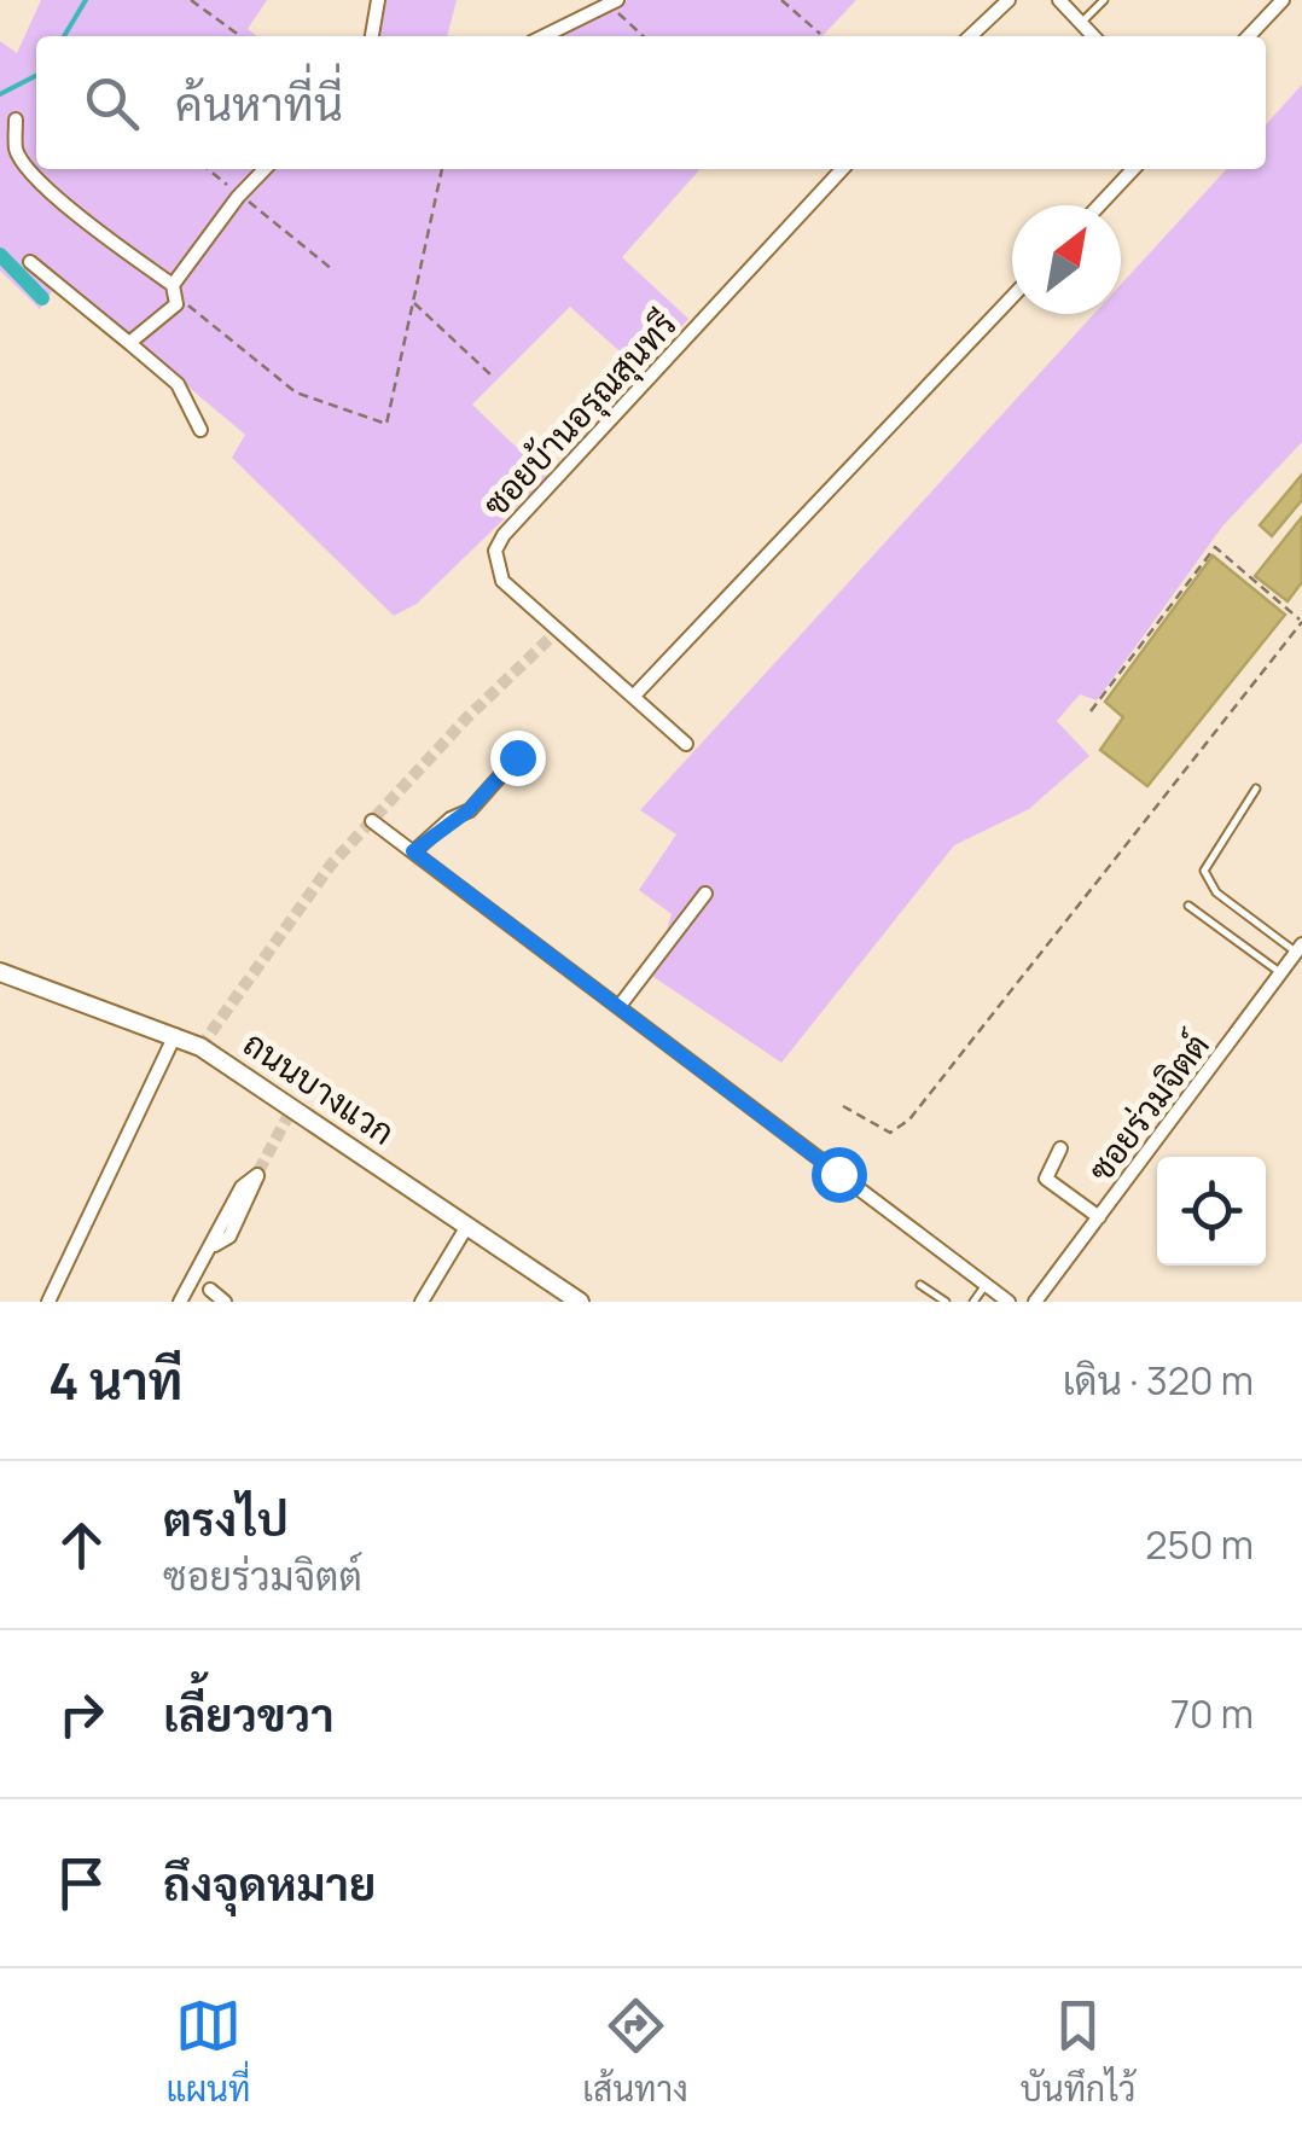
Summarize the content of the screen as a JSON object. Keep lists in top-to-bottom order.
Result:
{
  "streets": {
    "main road": ["ถนนบางแวก"],
    "street": ["ซอยบ้านอรุณสุนทรี", "ซอยร่วมจิตต์"]
  },
  "north": "top right",
  "page": {
    "search": "ค้นหาที่นี่",
    "heading": ["4 นาที", "เดิน · 320 m"],
    "list": [
      ["ตรงไป", "ซอยร่วมจิตต์", "250 m"],
      ["เลี้ยวขวา", "70 m"],
      "ถึงจุดหมาย"
    ],
    "nav": ["แผนที่", "เส้นทาง", "บันทึกไว้"]
  }
}
